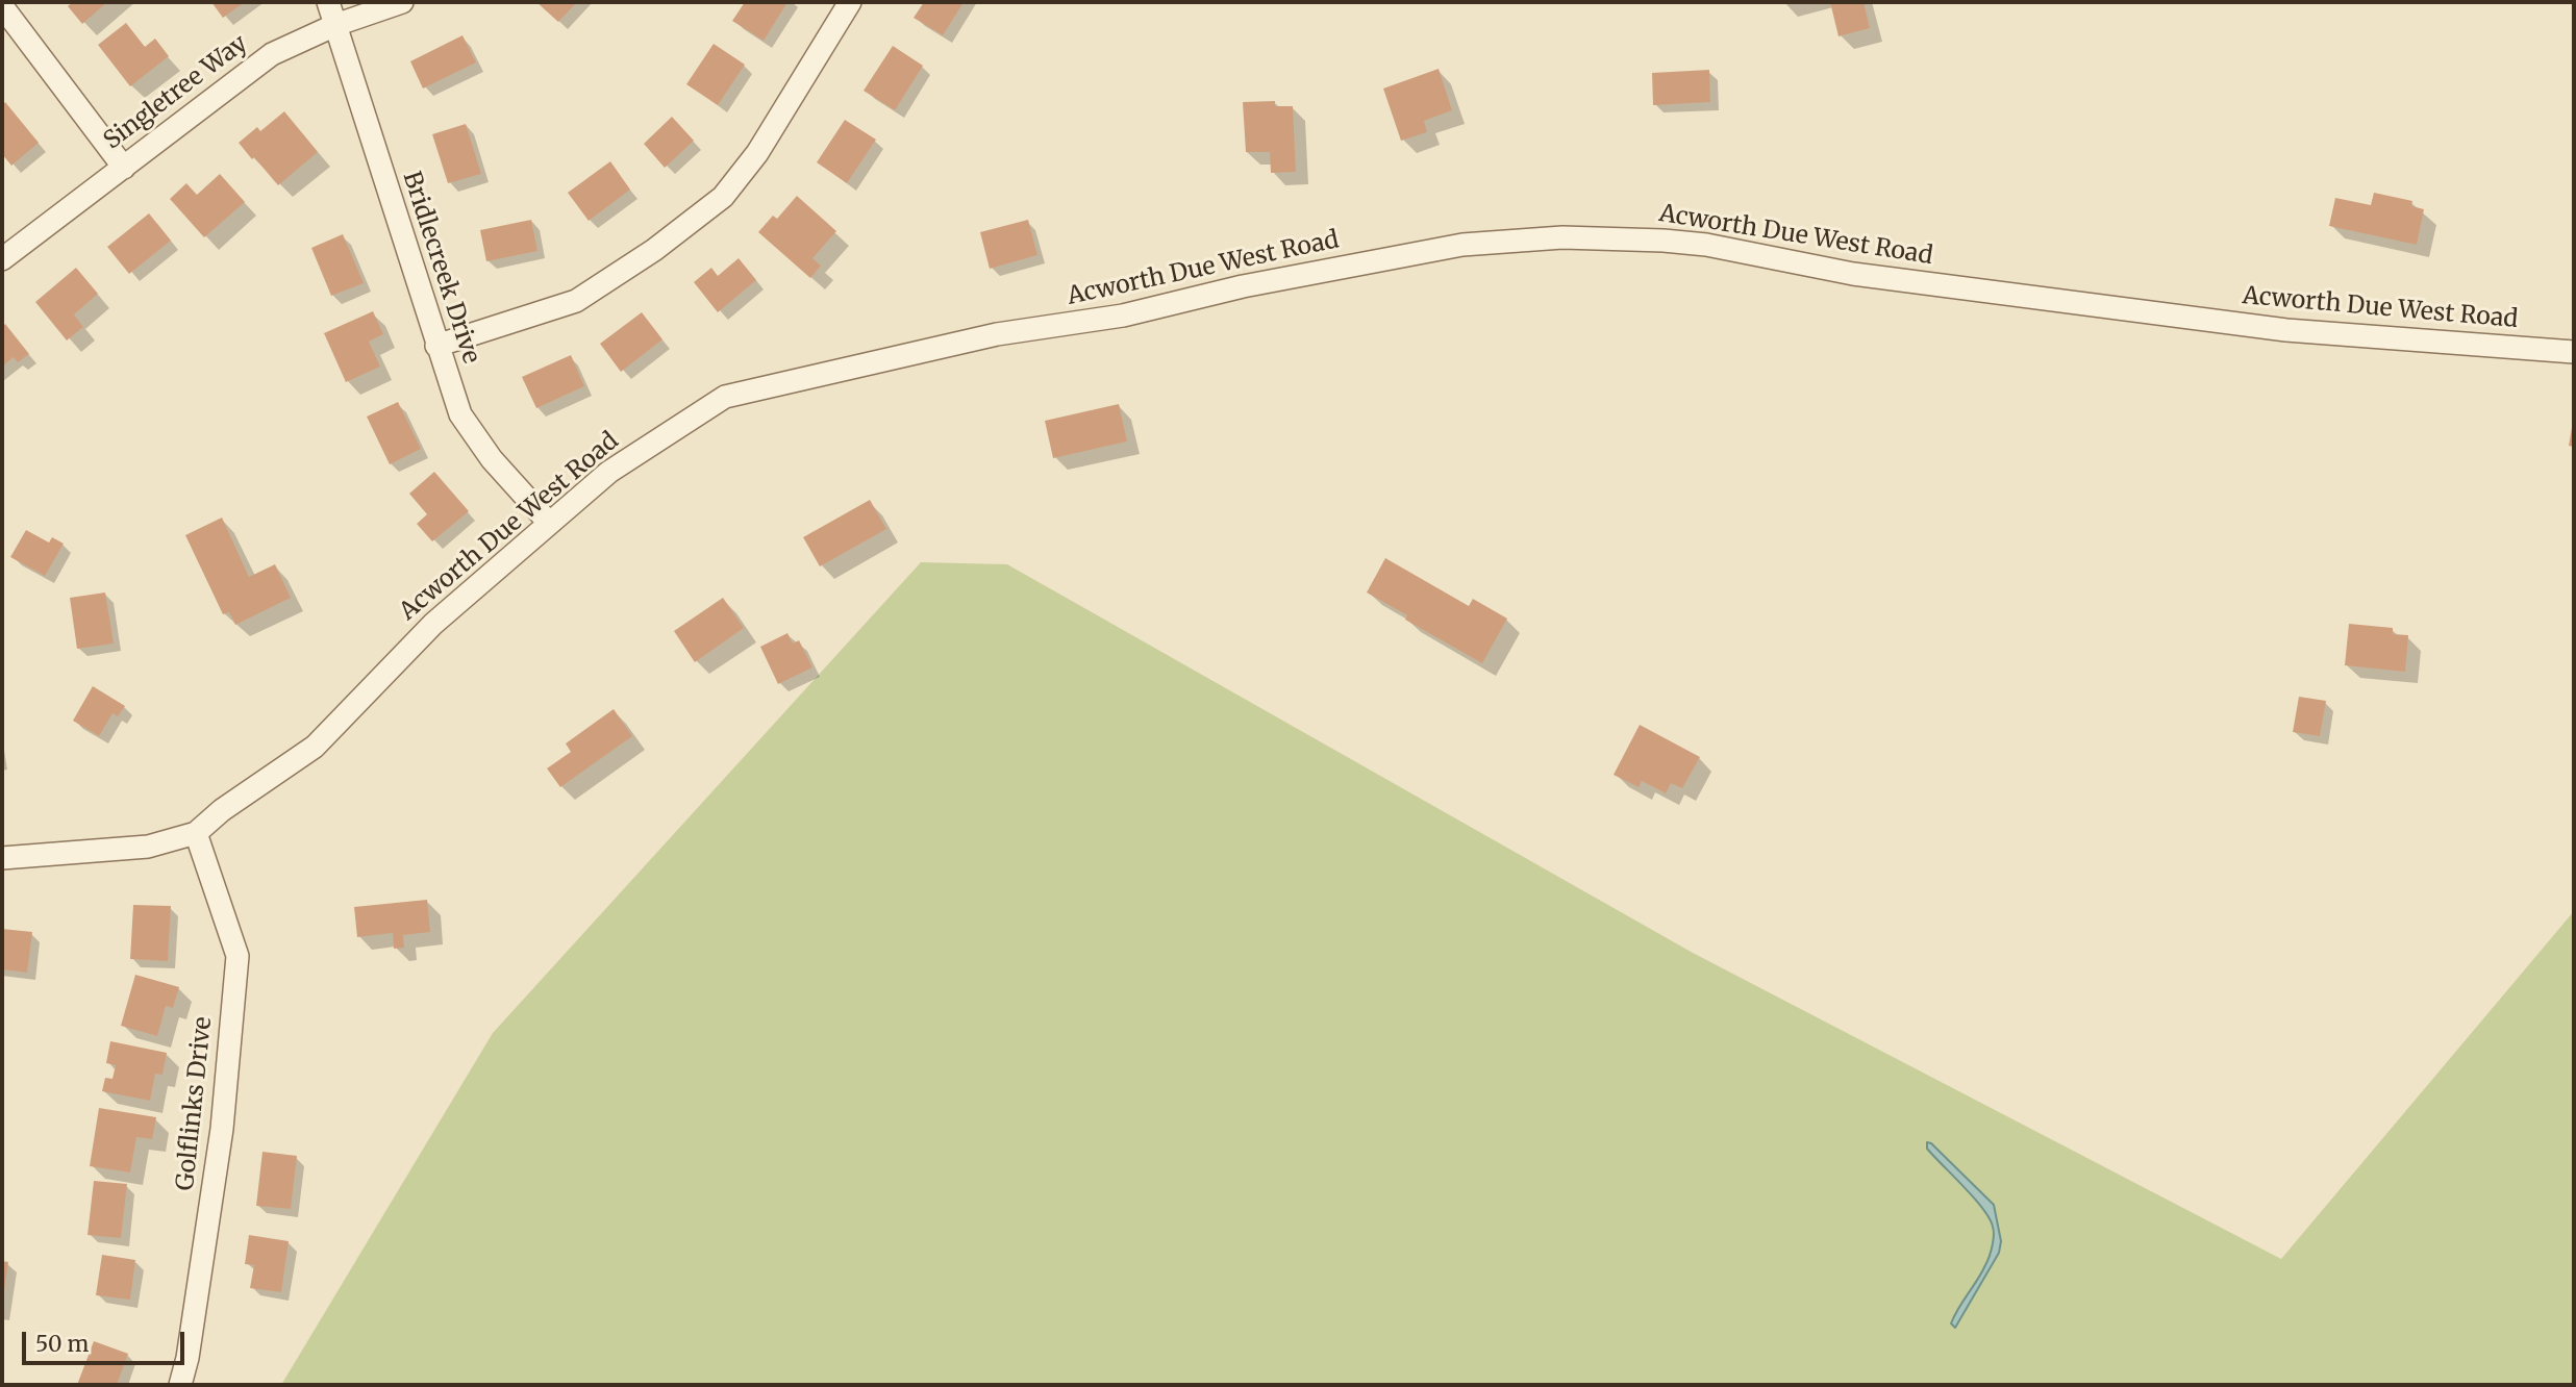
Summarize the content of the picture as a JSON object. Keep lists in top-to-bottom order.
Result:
{
  "streets": {
    "street": [
      "Singletree Way",
      "Acworth Due West Road",
      "Bridlecreek Drive",
      "Golflinks Drive"
    ]
  },
  "crossings": [
    ["Singletree Way", "Bridlecreek Drive"],
    ["Acworth Due West Road", "Bridlecreek Drive"],
    ["Acworth Due West Road", "Golflinks Drive"]
  ],
  "scale_bar": "50 m"
}
